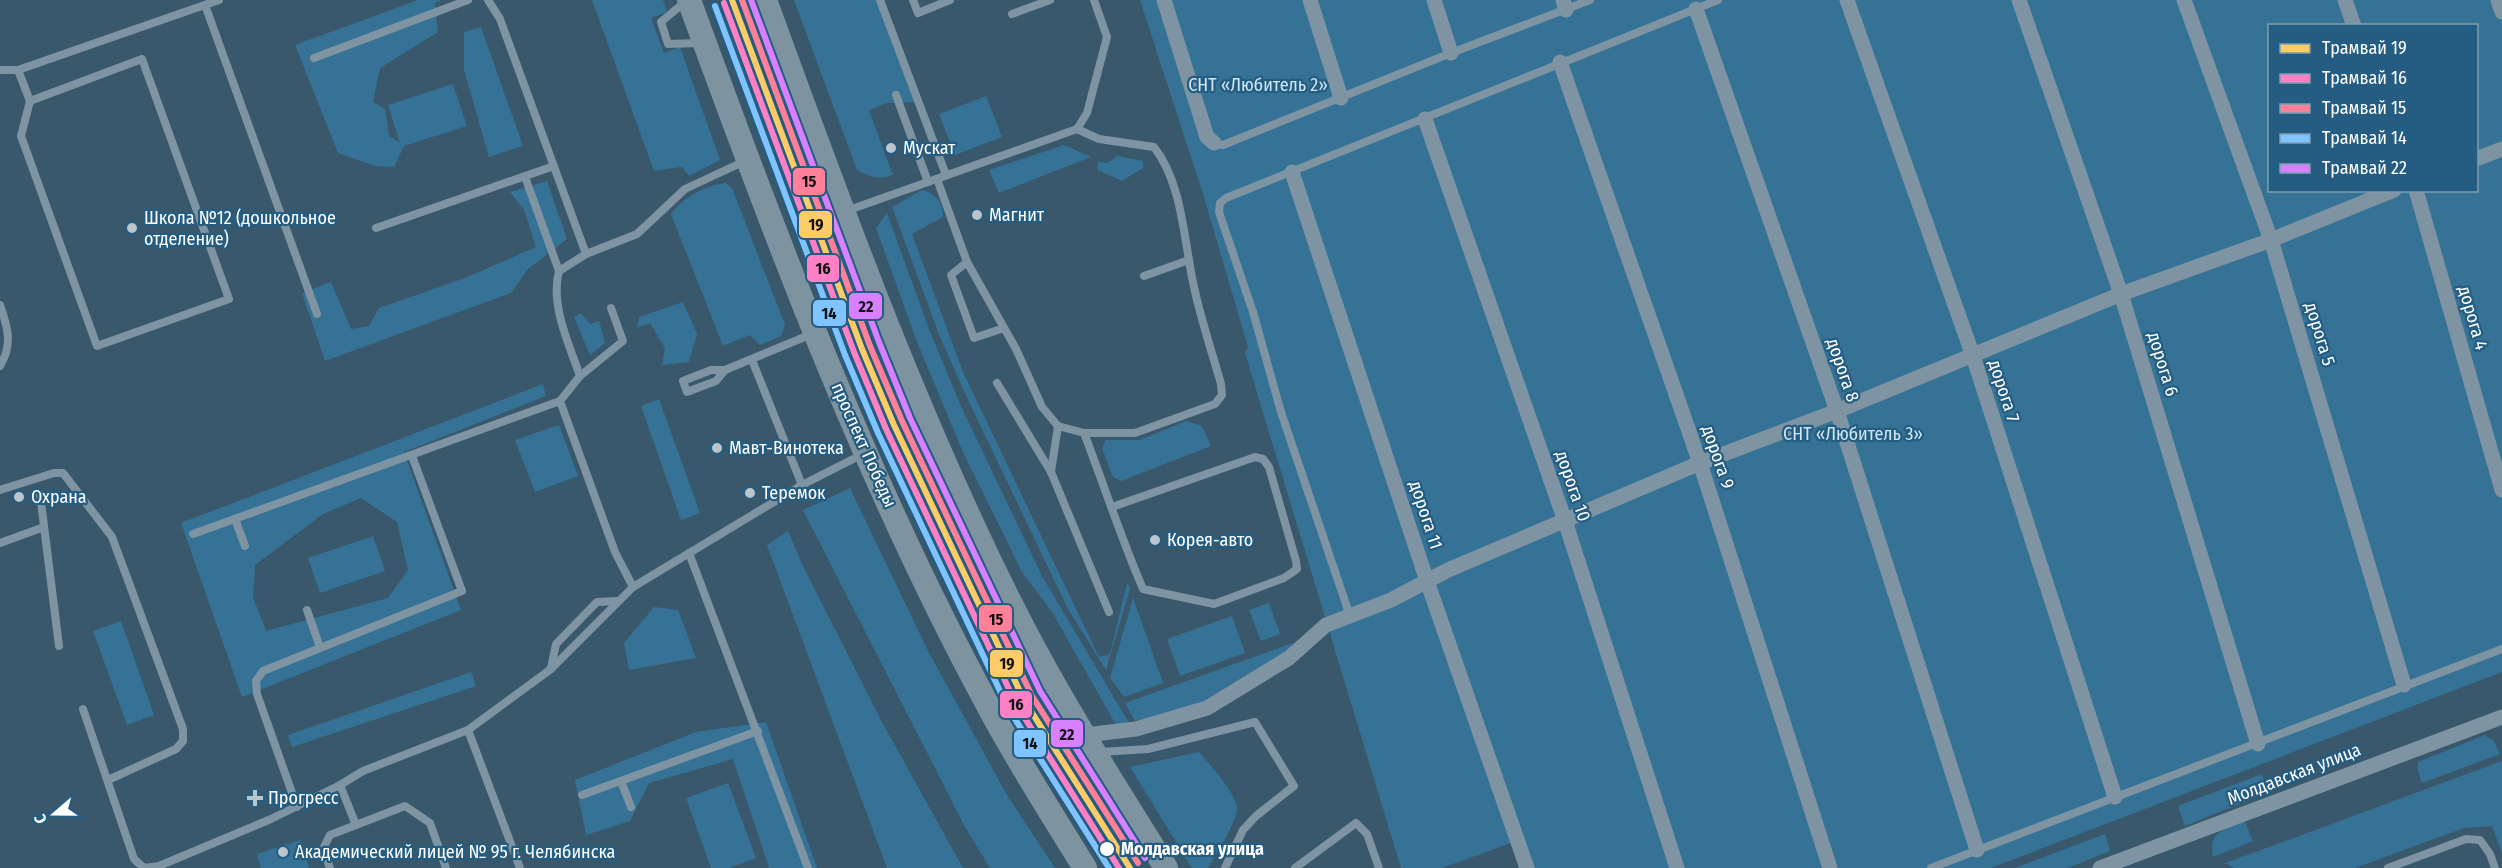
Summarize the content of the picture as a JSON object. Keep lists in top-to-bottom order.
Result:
{
  "streets": {
    "main road": ["проспект Победы"],
    "street": [
      "дорога 4",
      "дорога 5",
      "дорога 6",
      "дорога 8",
      "дорога 7",
      "дорога 9",
      "дорога 10",
      "дорога 11",
      "Молдавская улица"
    ]
  },
  "parks": ["СНТ «Любитель 2»", "СНТ «Любитель 3»"],
  "places": {
    "other": [
      "Мускат",
      "Магнит",
      "Школа №12 (дошкольное отделение)",
      "Мавт-Винотека",
      "Теремок",
      "Охрана",
      "Корея-авто",
      "Молдавская улица",
      "Академический лицей № 95 г. Челябинска"
    ],
    "health": ["Прогресс"]
  },
  "lines": [
    "tram line 19",
    "tram line 15",
    "tram line 22",
    "tram line 16",
    "tram line 14"
  ],
  "legend": [
    "Трамвай 19",
    "Трамвай 16",
    "Трамвай 15",
    "Трамвай 14",
    "Трамвай 22"
  ],
  "north": "left"
}
